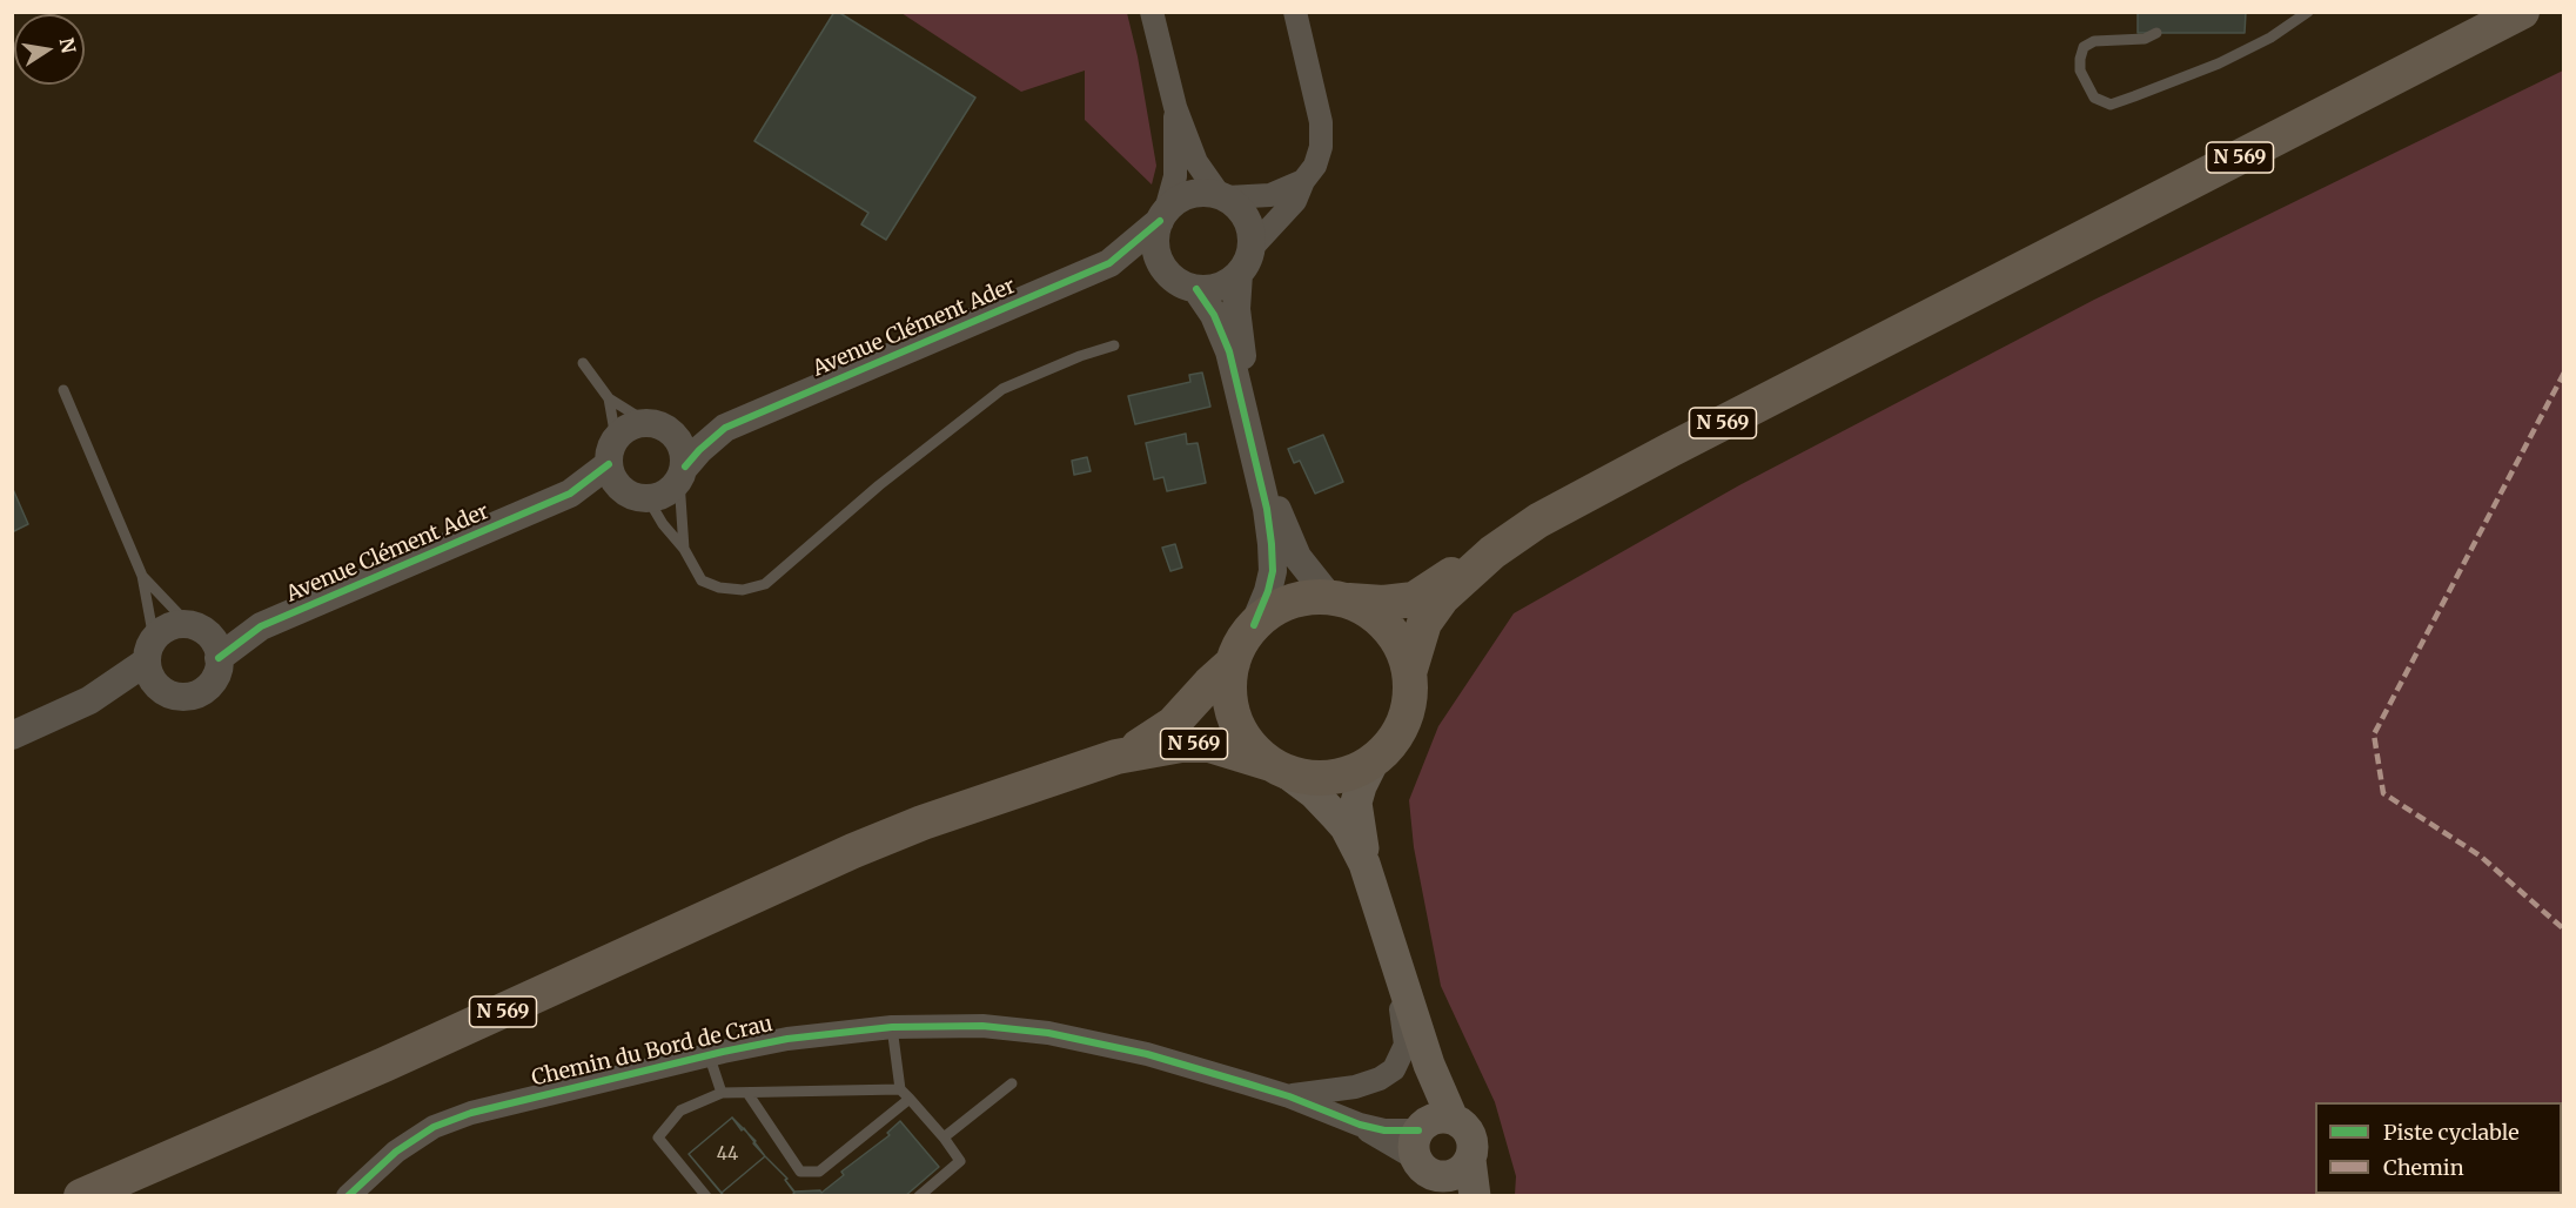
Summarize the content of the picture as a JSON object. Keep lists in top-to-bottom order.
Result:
{
  "streets": {
    "main road": ["N 569"],
    "street": ["Avenue Clément Ader", "Chemin du Bord de Crau"]
  },
  "house_numbers": ["44"],
  "legend": ["Piste cyclable", "Chemin"],
  "north": "right"
}
